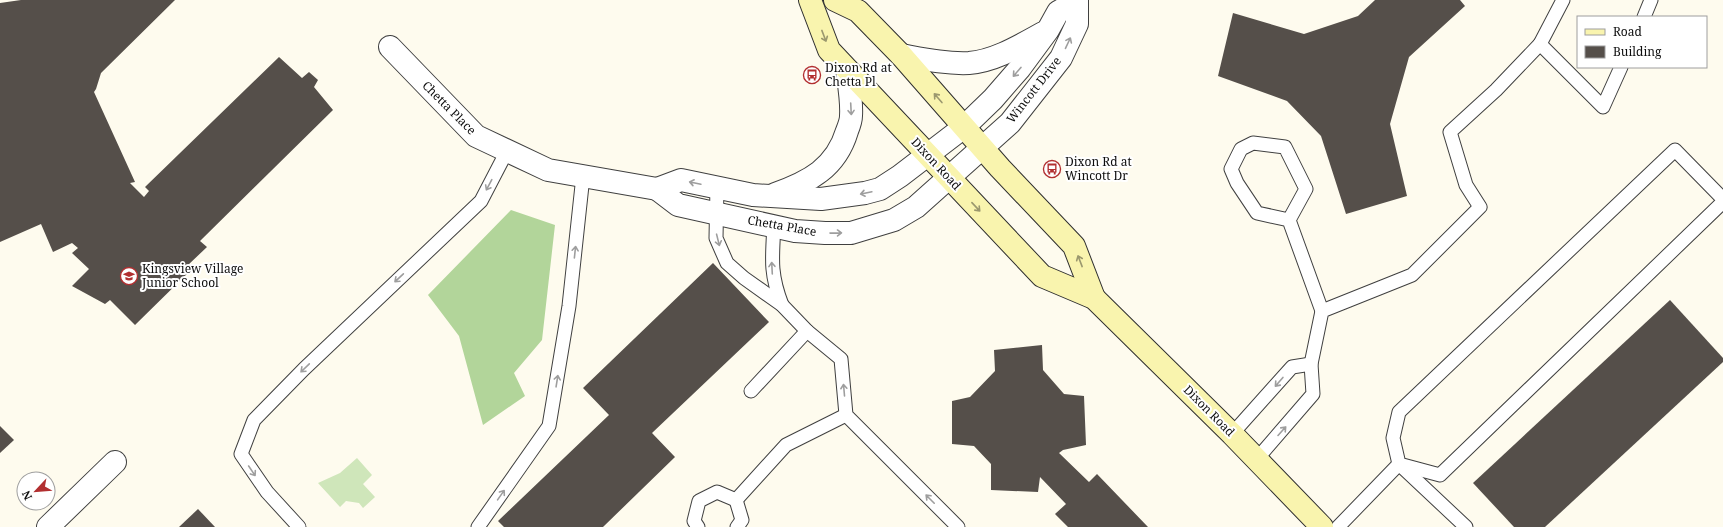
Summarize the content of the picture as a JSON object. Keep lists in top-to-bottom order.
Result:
{
  "streets": {
    "main road": ["Dixon Road"],
    "street": ["Wincott Drive", "Chetta Place"]
  },
  "crossings": [
    ["Wincott Drive", "Chetta Place"],
    ["Wincott Drive", "Dixon Road"],
    ["Chetta Place", "Dixon Road"]
  ],
  "places": {
    "bus stop": ["Dixon Rd at Chetta Pl", "Dixon Rd at Wincott Dr"],
    "school or university": ["Kingsview Village Junior School"]
  },
  "legend": ["Road", "Building"],
  "north": "bottom left"
}
